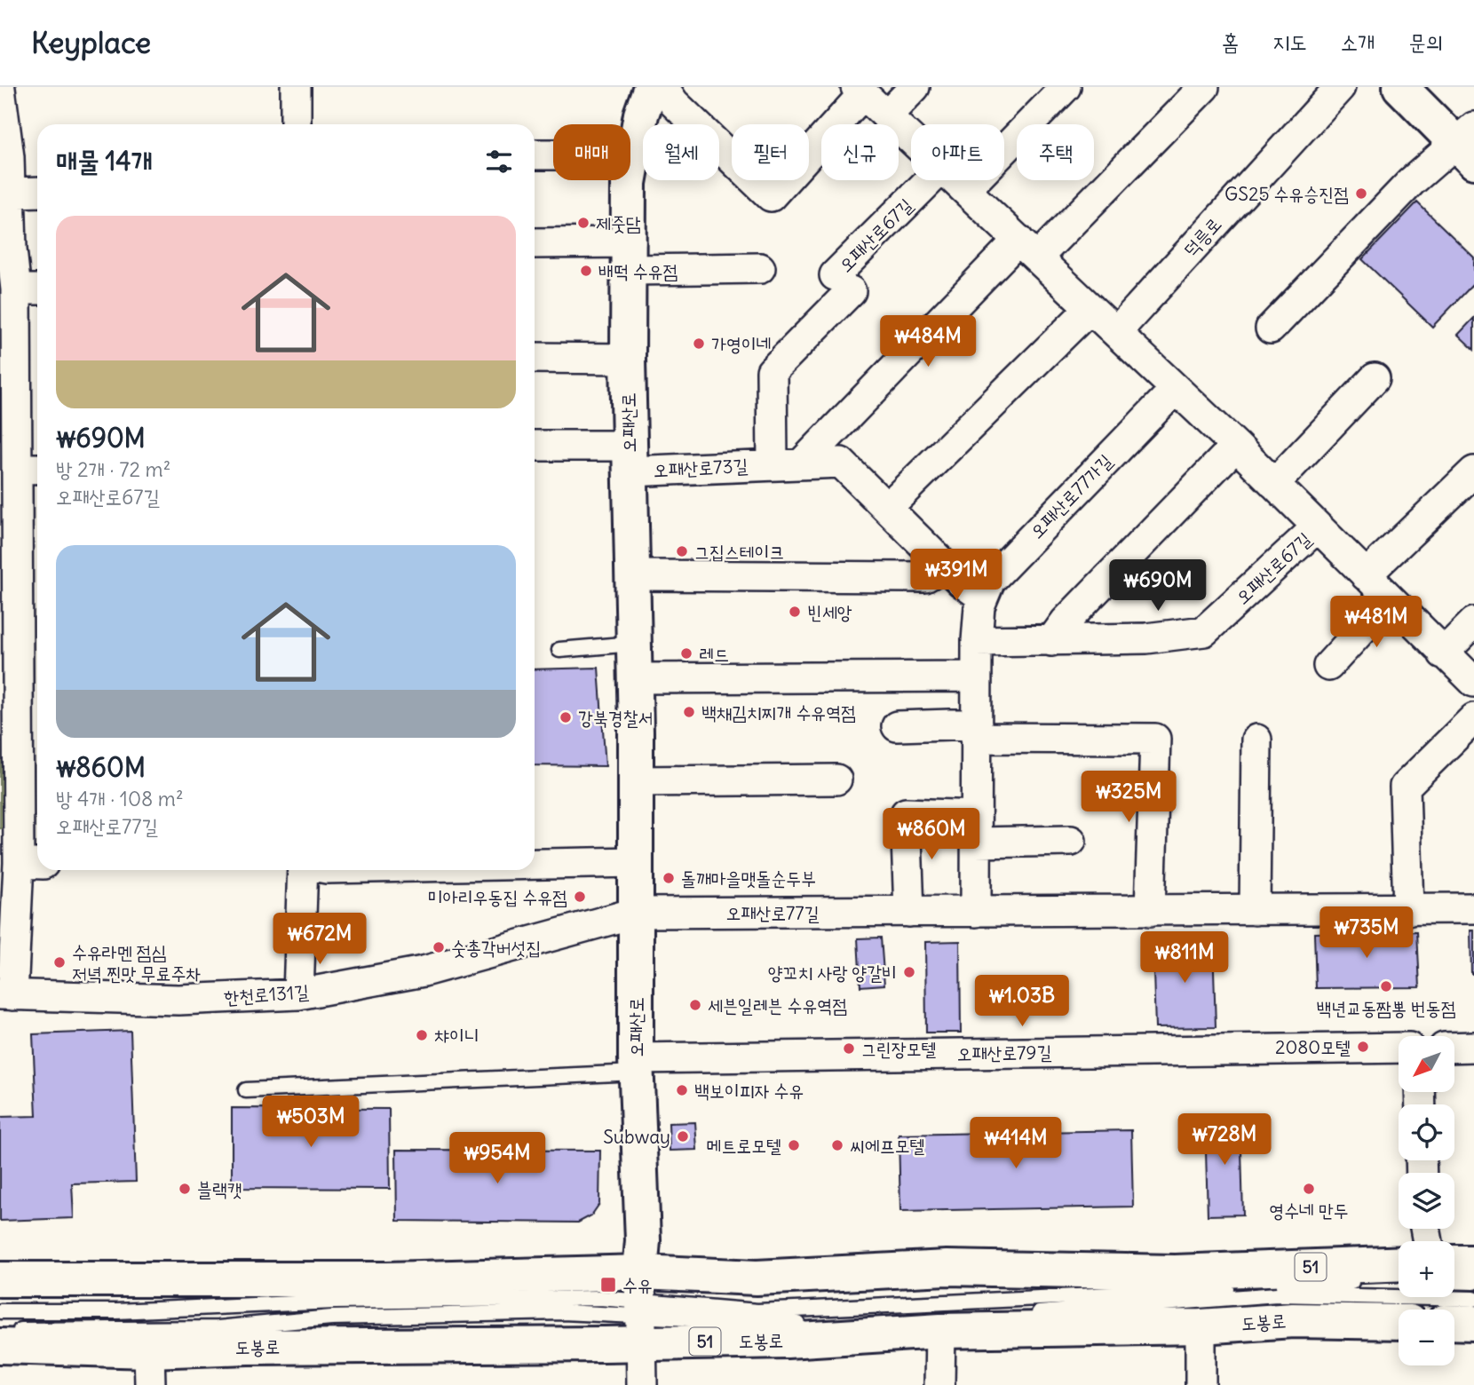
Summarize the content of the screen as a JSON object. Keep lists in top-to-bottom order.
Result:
{
  "streets": {
    "main road": ["오패산로", "51", "도봉로"],
    "street": [
      "오패산로67길",
      "덕릉로",
      "오패산로73길",
      "오패산로77가길",
      "오패산로77길",
      "한천로131길",
      "오패산로79길"
    ]
  },
  "crossings": [
    ["오패산로67길", "덕릉로"],
    ["오패산로67길", "오패산로73길"],
    ["오패산로67길", "오패산로77가길"],
    ["오패산로", "오패산로73길"],
    ["오패산로", "오패산로77길"],
    ["오패산로", "한천로131길"],
    ["오패산로", "오패산로79길"],
    ["오패산로", "도봉로"],
    ["오패산로73길", "오패산로77가길"],
    ["오패산로77가길", "오패산로77길"],
    ["오패산로77길", "한천로131길"]
  ],
  "places": {
    "other": [
      "GS25 수유승진점",
      "제줏담",
      "배떡 수유점",
      "가영이네",
      "그집스테이크",
      "빈세앙",
      "레드",
      "백채김치찌개 수유역점",
      "강북경찰서",
      "돌깨마을맷돌순두부",
      "미아리우동집 수유점",
      "숫총각버섯집",
      "수유라멘 점심 저녁 찐맛 무료주차",
      "양꼬치 사랑 양갈비",
      "백년교동짬뽕 번동점",
      "세븐일레븐 수유역점",
      "챠이니",
      "2080모텔",
      "그린장모텔",
      "백보이피자 수유",
      "Subway",
      "메트로모텔",
      "씨에프모텔",
      "블랙캣",
      "영수네 만두"
    ],
    "transit": ["수유"]
  },
  "north": "bottom left",
  "page": {
    "header": "Keyplace",
    "nav": [
      "홈",
      "지도",
      "소개",
      "문의"
    ],
    "chip": [
      "매매",
      "월세",
      "필터",
      "신규",
      "아파트",
      "주택"
    ],
    "heading": "매물 14개",
    "list": [
      {
        "name": "₩690M",
        "note": "방 2개 · 72 m² · 오패산로67길"
      },
      {
        "name": "₩860M",
        "note": "방 4개 · 108 m² · 오패산로77길"
      }
    ],
    "price": [
      "₩484M",
      "₩391M",
      "₩690M",
      "₩481M",
      "₩325M",
      "₩860M",
      "₩735M",
      "₩672M",
      "₩811M",
      "₩1.03B",
      "₩503M",
      "₩728M",
      "₩414M",
      "₩954M"
    ],
    "map_buttons": ["+", "−"]
  }
}
